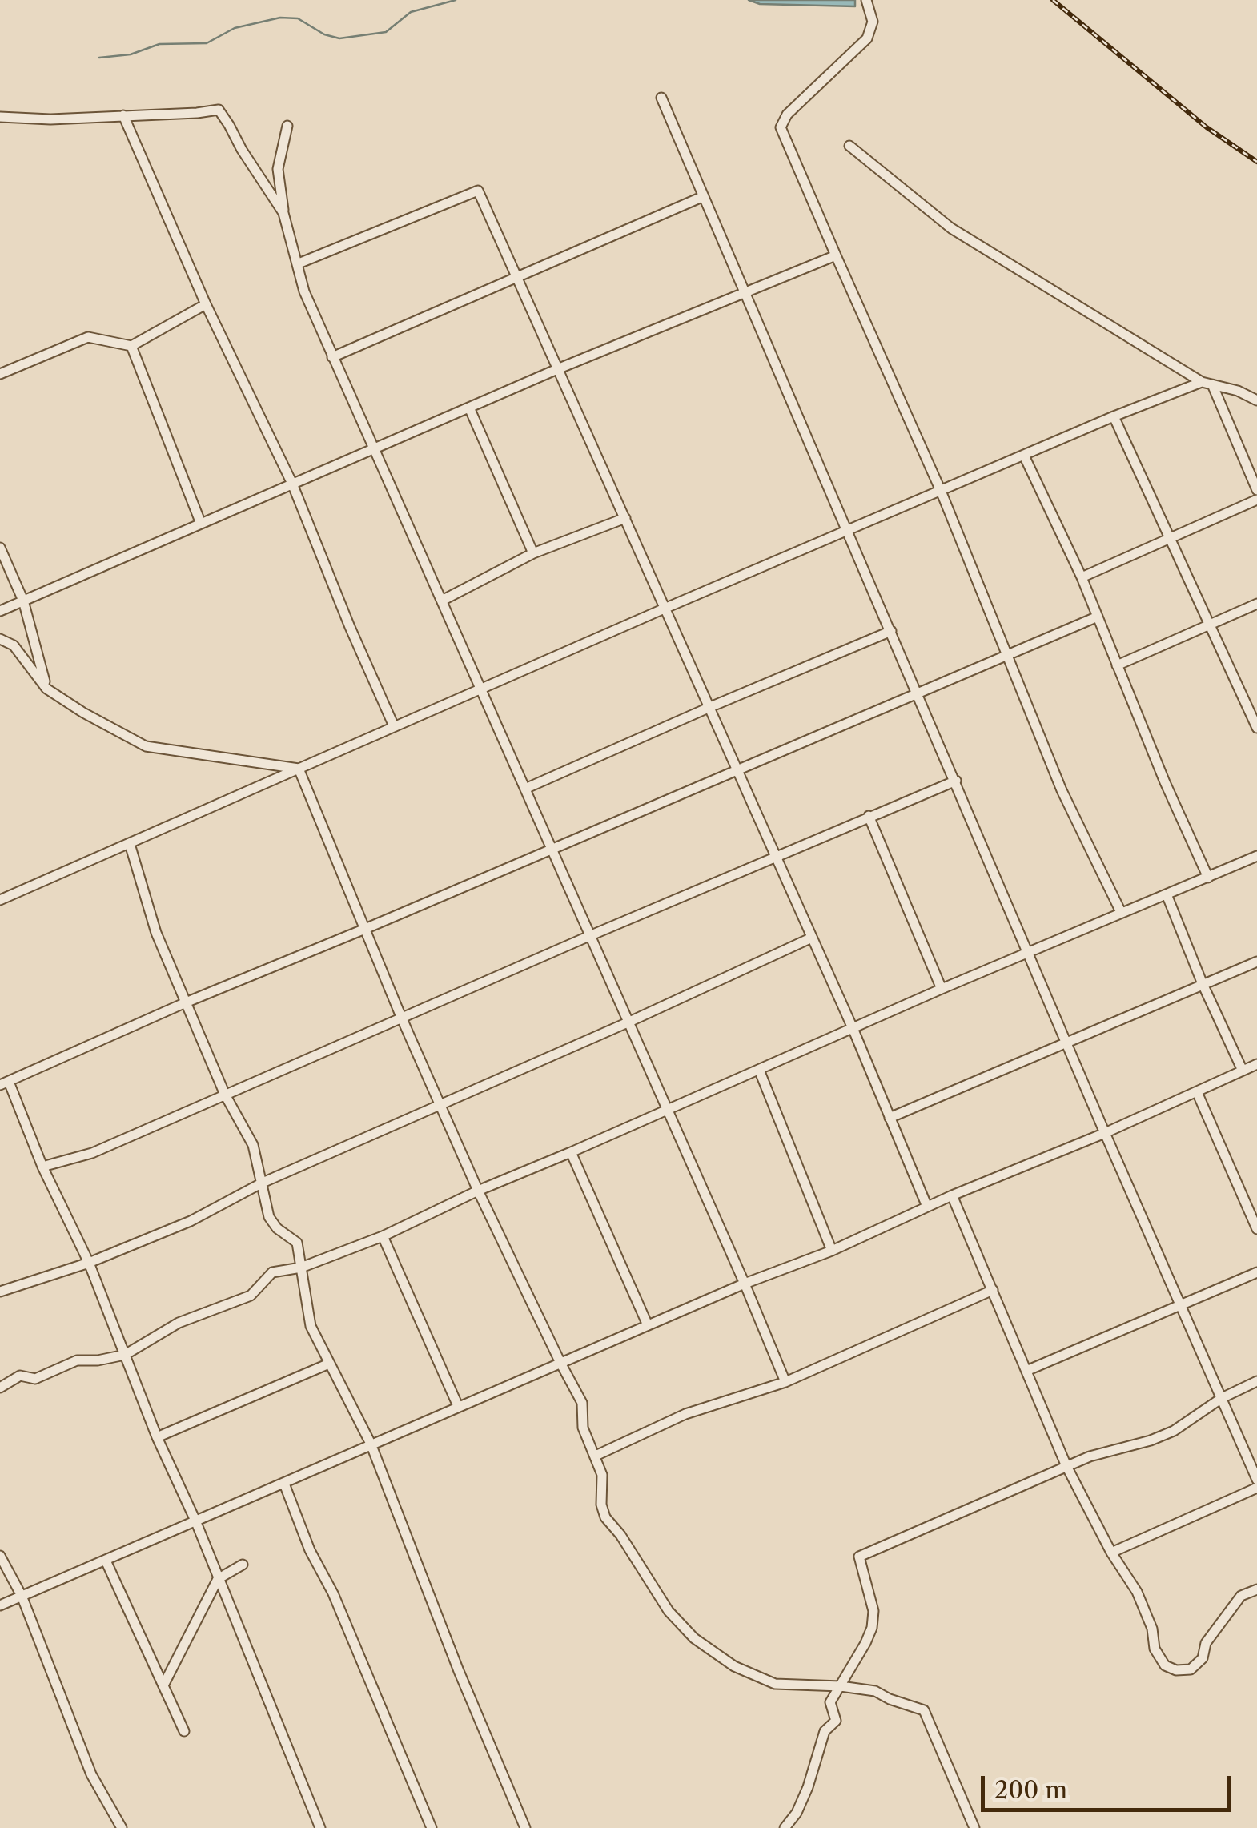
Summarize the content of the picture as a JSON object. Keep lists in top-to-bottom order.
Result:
{
  "scale_bar": "200 m"
}
